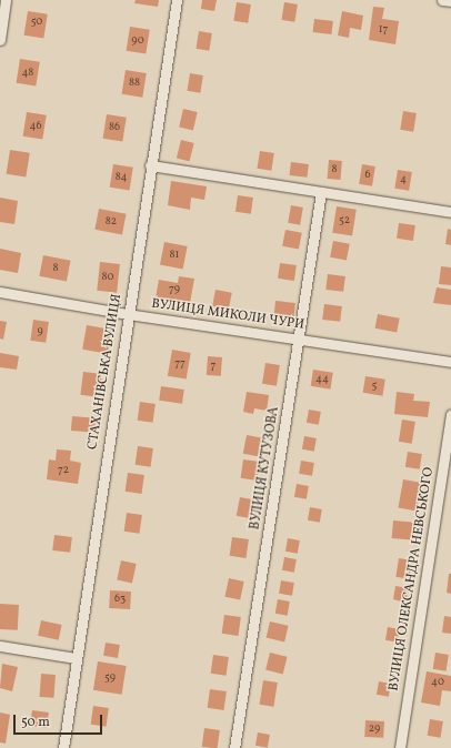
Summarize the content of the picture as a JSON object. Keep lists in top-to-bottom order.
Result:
{
  "streets": {
    "street": [
      "ВУЛИЦЯ МИКОЛИ ЧУРИ",
      "СТАХАНІВСЬКА ВУЛИЦЯ",
      "ВУЛИЦЯ КУТУЗОВА",
      "ВУЛИЦЯ ОЛЕКСАНДРА НЕВСЬКОГО"
    ]
  },
  "crossings": [
    ["ВУЛИЦЯ МИКОЛИ ЧУРИ", "СТАХАНІВСЬКА ВУЛИЦЯ"],
    ["ВУЛИЦЯ МИКОЛИ ЧУРИ", "ВУЛИЦЯ КУТУЗОВА"]
  ],
  "house_numbers": [
    "50",
    "17",
    "90",
    "48",
    "88",
    "46",
    "86",
    "8",
    "6",
    "84",
    "4",
    "52",
    "82",
    "81",
    "8",
    "80",
    "79",
    "9",
    "77",
    "7",
    "44",
    "5",
    "72",
    "63",
    "59",
    "40",
    "29"
  ],
  "scale_bar": "50 m"
}
